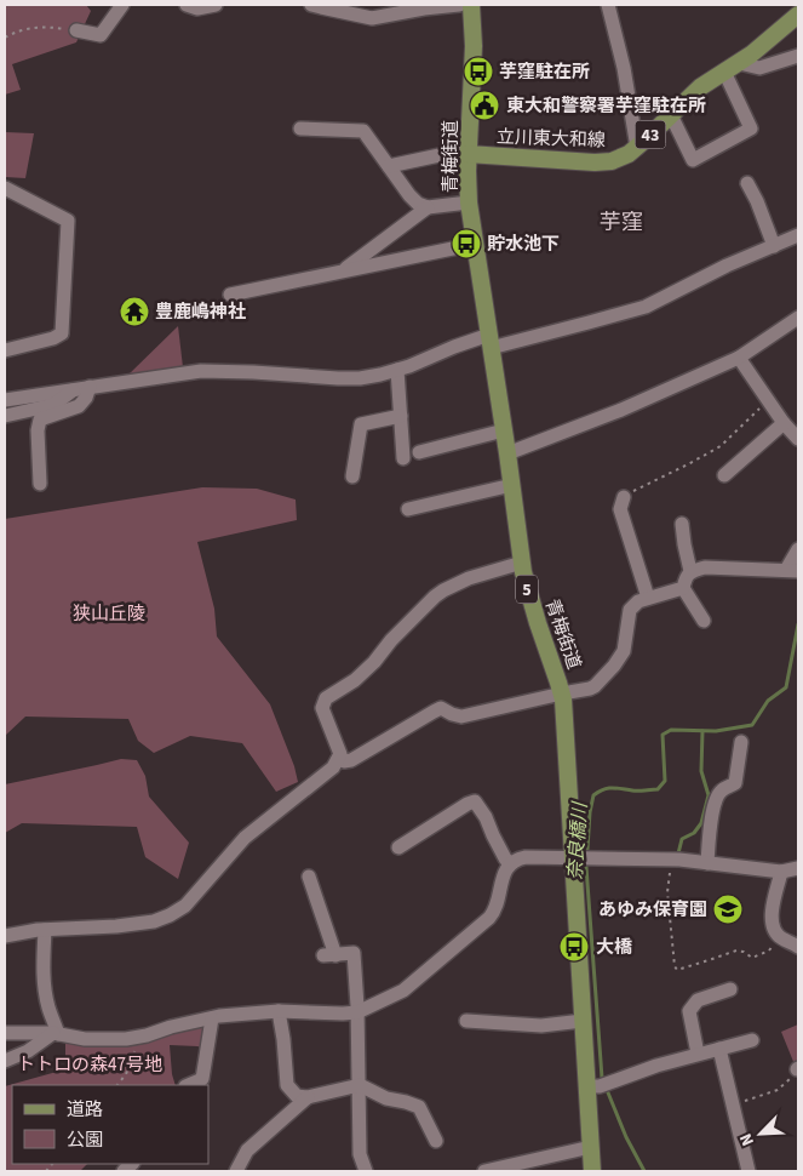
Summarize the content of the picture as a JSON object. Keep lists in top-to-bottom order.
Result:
{
  "streets": {
    "main road": [
      "43",
      "立川東大和線",
      "青梅街道",
      "5"
    ]
  },
  "crossings": [
    ["立川東大和線", "青梅街道"]
  ],
  "districts": ["芋窪"],
  "water": ["奈良橋川"],
  "parks": ["狭山丘陵", "トトロの森47号地"],
  "places": {
    "bus stop": ["芋窪駐在所", "貯水池下", "大橋"],
    "public building": ["東大和警察署芋窪駐在所"],
    "temple": ["豊鹿嶋神社"],
    "school or university": ["あゆみ保育園"]
  },
  "legend": ["道路", "公園"],
  "north": "bottom left"
}
